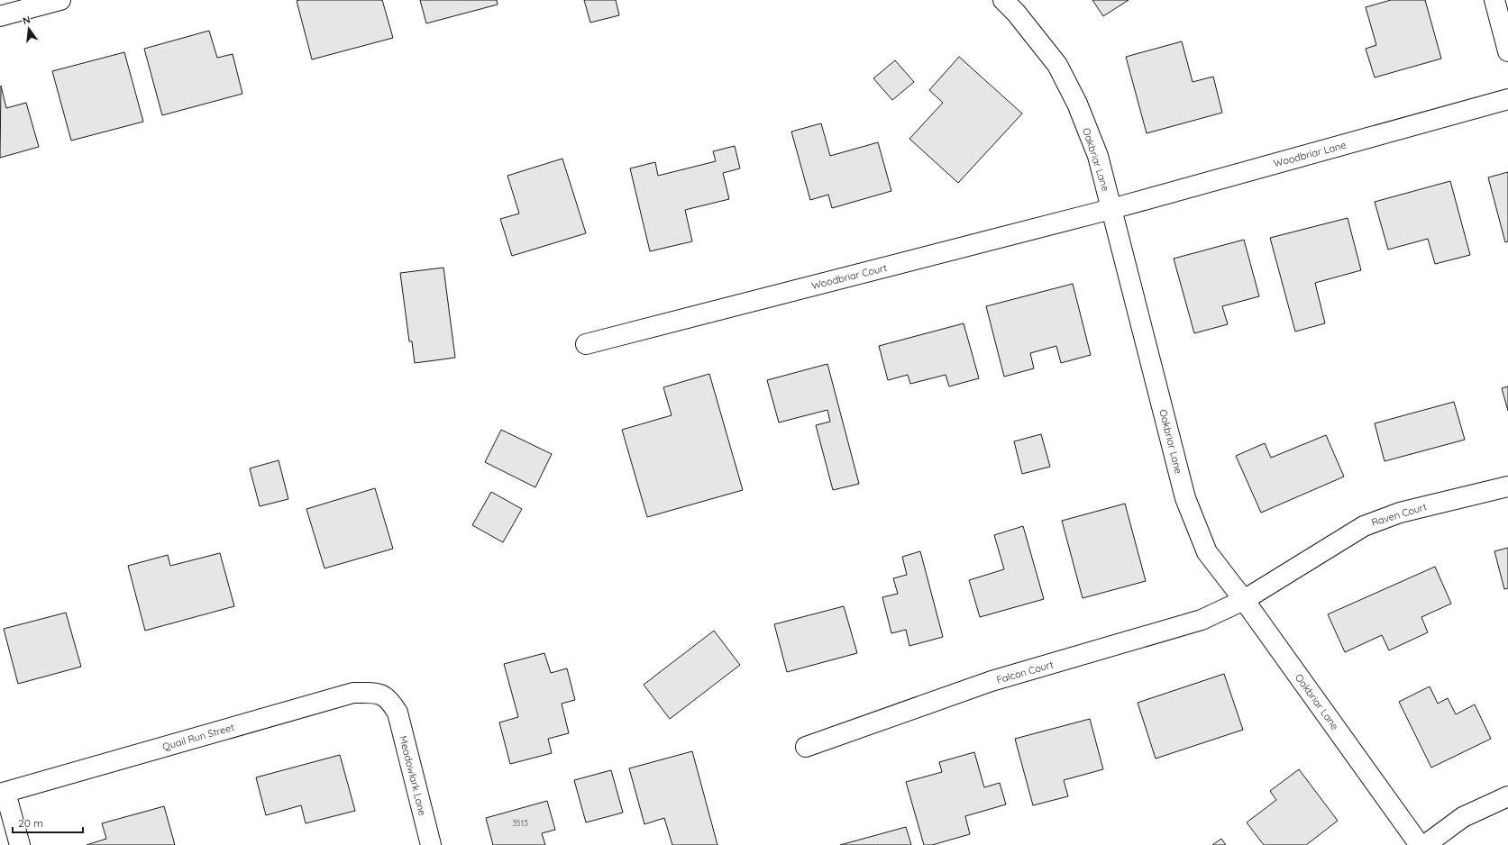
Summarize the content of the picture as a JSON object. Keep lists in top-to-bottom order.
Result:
{
  "streets": {
    "street": [
      "Woodbriar Lane",
      "Oakbriar Lane",
      "Woodbriar Court",
      "Raven Court",
      "Falcon Court",
      "Quail Run Street",
      "Meadowlark Lane"
    ]
  },
  "crossings": [
    ["Woodbriar Lane", "Oakbriar Lane"],
    ["Woodbriar Lane", "Woodbriar Court"],
    ["Oakbriar Lane", "Woodbriar Court"],
    ["Oakbriar Lane", "Raven Court"],
    ["Oakbriar Lane", "Falcon Court"],
    ["Raven Court", "Falcon Court"],
    ["Quail Run Street", "Meadowlark Lane"]
  ],
  "house_numbers": ["3513"],
  "scale_bar": "20 m",
  "north": "top"
}
